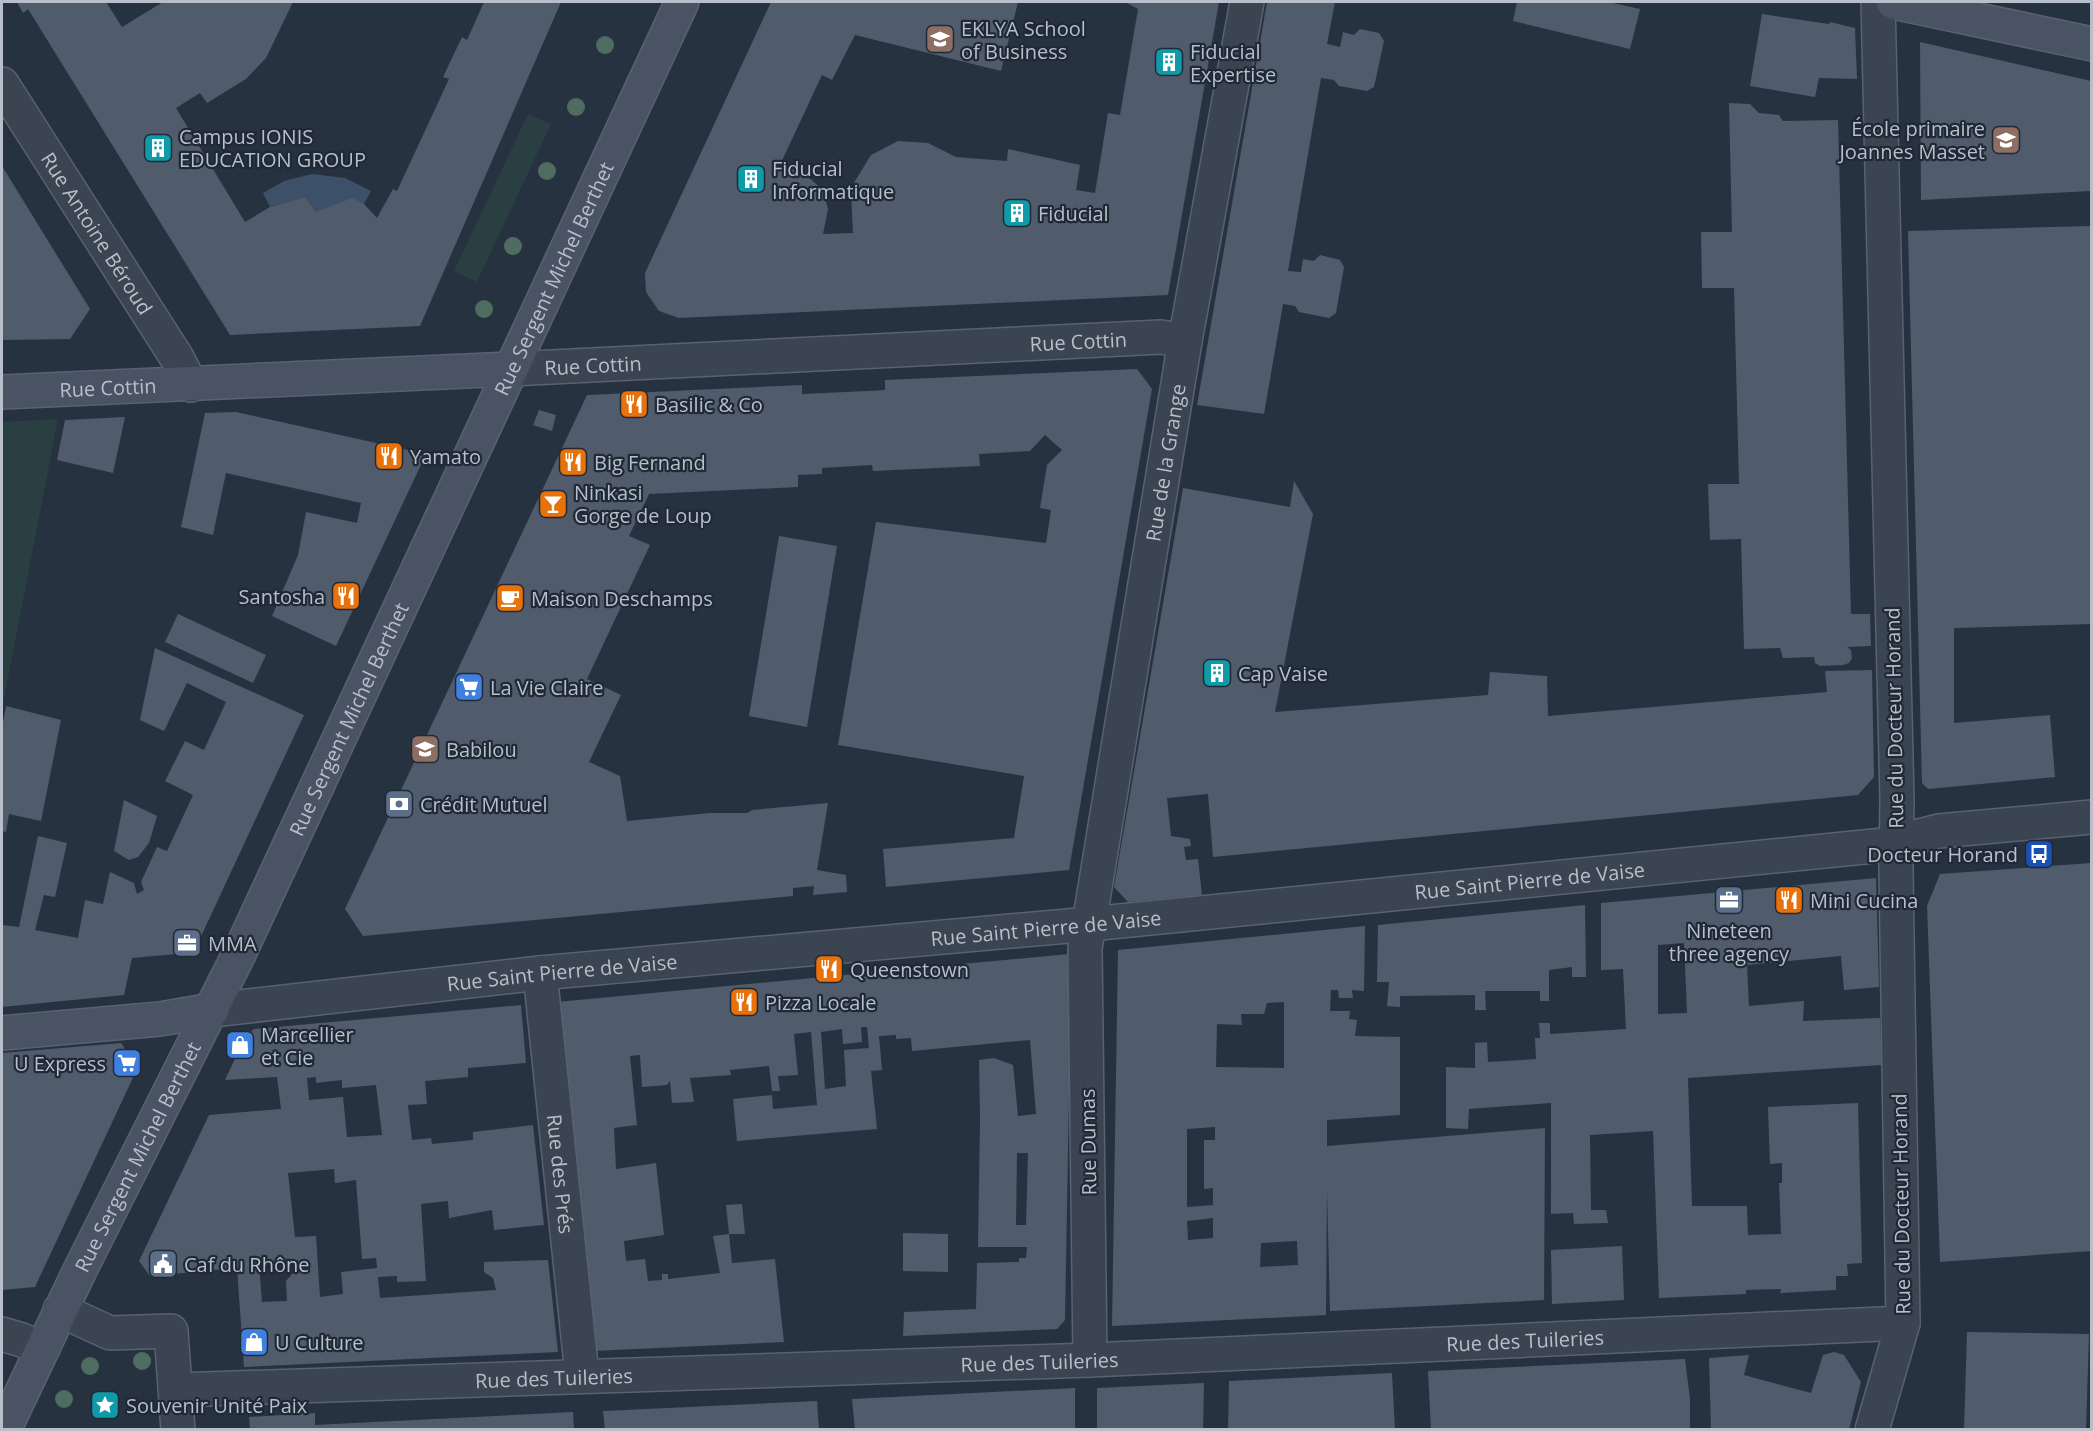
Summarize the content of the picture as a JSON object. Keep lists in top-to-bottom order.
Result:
{
  "streets": {
    "main road": ["Rue Sergent Michel Berthet", "Rue Cottin", "Rue Saint Pierre de Vaise"],
    "street": [
      "Rue Antoine Béroud",
      "Rue de la Grange",
      "Rue du Docteur Horand",
      "Rue Dumas",
      "Rue des Prés",
      "Rue des Tuileries"
    ]
  },
  "crossings": [
    ["Rue Antoine Béroud", "Rue Cottin"],
    ["Rue Sergent Michel Berthet", "Rue Cottin"],
    ["Rue Sergent Michel Berthet", "Rue Saint Pierre de Vaise"],
    ["Rue Cottin", "Rue de la Grange"],
    ["Rue de la Grange", "Rue Saint Pierre de Vaise"],
    ["Rue de la Grange", "Rue Dumas"],
    ["Rue du Docteur Horand", "Rue Saint Pierre de Vaise"],
    ["Rue du Docteur Horand", "Rue des Tuileries"],
    ["Rue Saint Pierre de Vaise", "Rue Dumas"],
    ["Rue Saint Pierre de Vaise", "Rue des Prés"],
    ["Rue Dumas", "Rue des Tuileries"],
    ["Rue des Prés", "Rue des Tuileries"]
  ],
  "places": {
    "school or university": ["EKLYA School of Business", "École primaire Joannes Masset", "Babilou"],
    "building": [
      "Fiducial Expertise",
      "Campus IONIS EDUCATION GROUP",
      "Fiducial Informatique",
      "Fiducial",
      "Cap Vaise"
    ],
    "restaurant": [
      "Basilic & Co",
      "Yamato",
      "Big Fernand",
      "Santosha",
      "Mini Cucina",
      "Queenstown",
      "Pizza Locale"
    ],
    "bar": ["Ninkasi Gorge de Loup"],
    "cafe": ["Maison Deschamps"],
    "supermarket": ["La Vie Claire", "U Express"],
    "bank": ["Crédit Mutuel"],
    "bus stop": ["Docteur Horand"],
    "office": ["Nineteen three agency", "MMA"],
    "shop": ["Marcellier et Cie", "U Culture"],
    "public building": ["Caf du Rhône"],
    "place": ["Souvenir Unité Paix"]
  }
}
